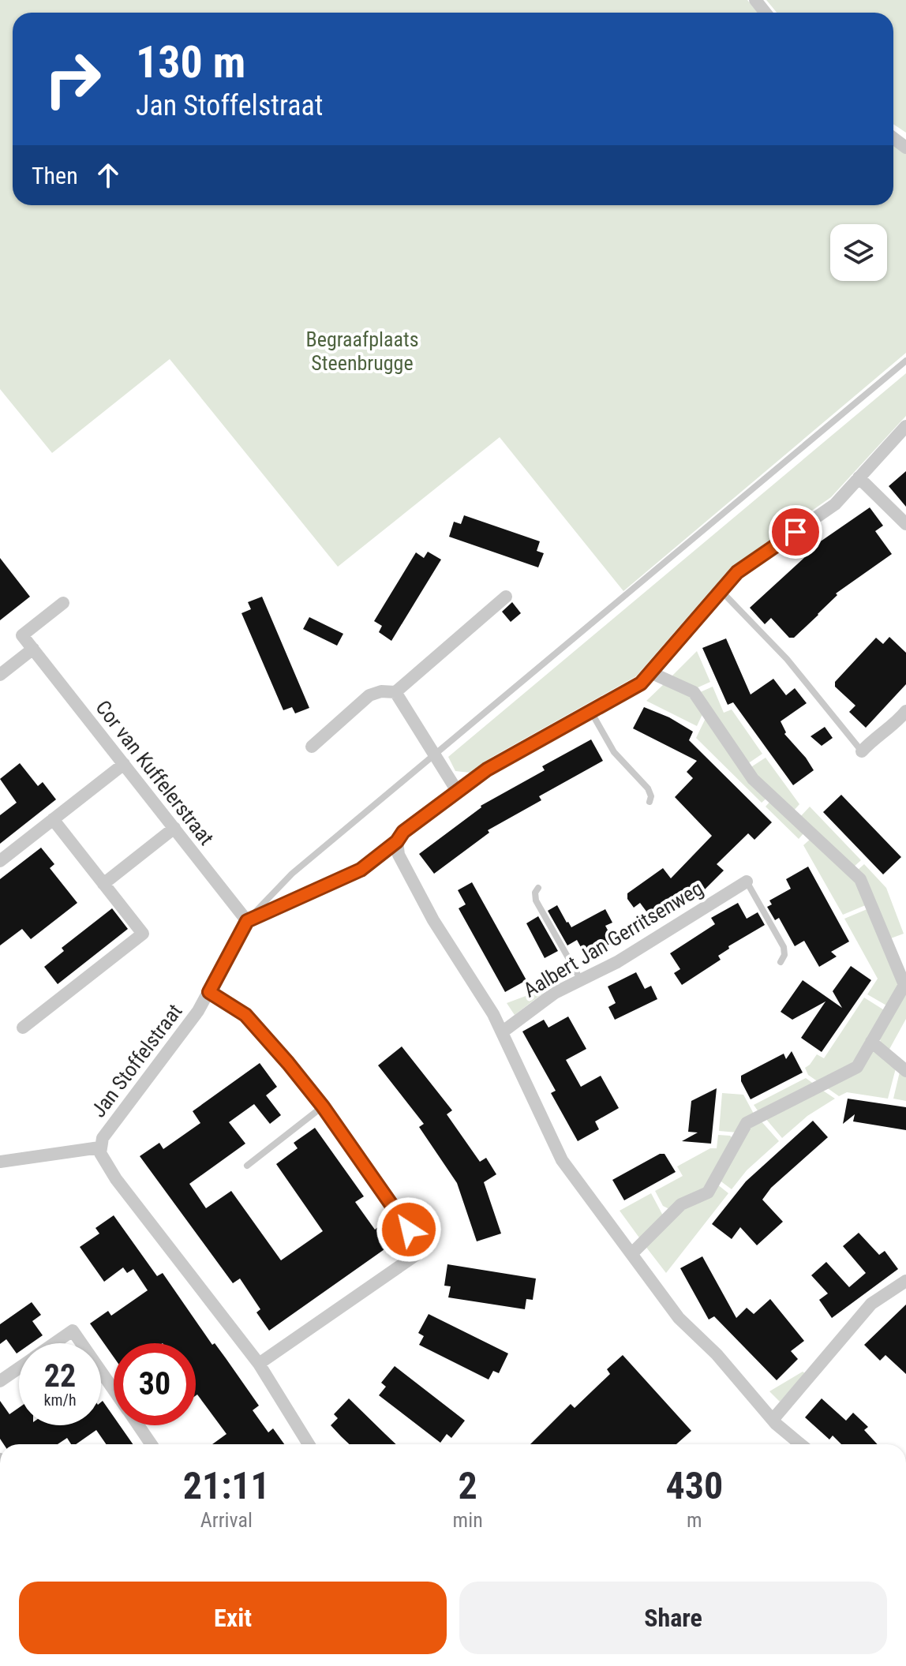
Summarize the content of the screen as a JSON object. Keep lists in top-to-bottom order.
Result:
{
  "streets": {
    "street": ["Cor van Kuffelerstraat", "Aalbert Jan Gerritsenweg", "Jan Stoffelstraat"]
  },
  "crossings": [
    ["Cor van Kuffelerstraat", "Jan Stoffelstraat"]
  ],
  "parks": ["Begraafplaats Steenbrugge"],
  "page": {
    "turn": ["130 m", "Jan Stoffelstraat"],
    "then": "Then",
    "speed": "22 km/h",
    "limit": "30",
    "eta": [
      "21:11",
      "Arrival",
      "2",
      "min",
      "430",
      "m"
    ],
    "buttons": ["Exit", "Share"]
  }
}
